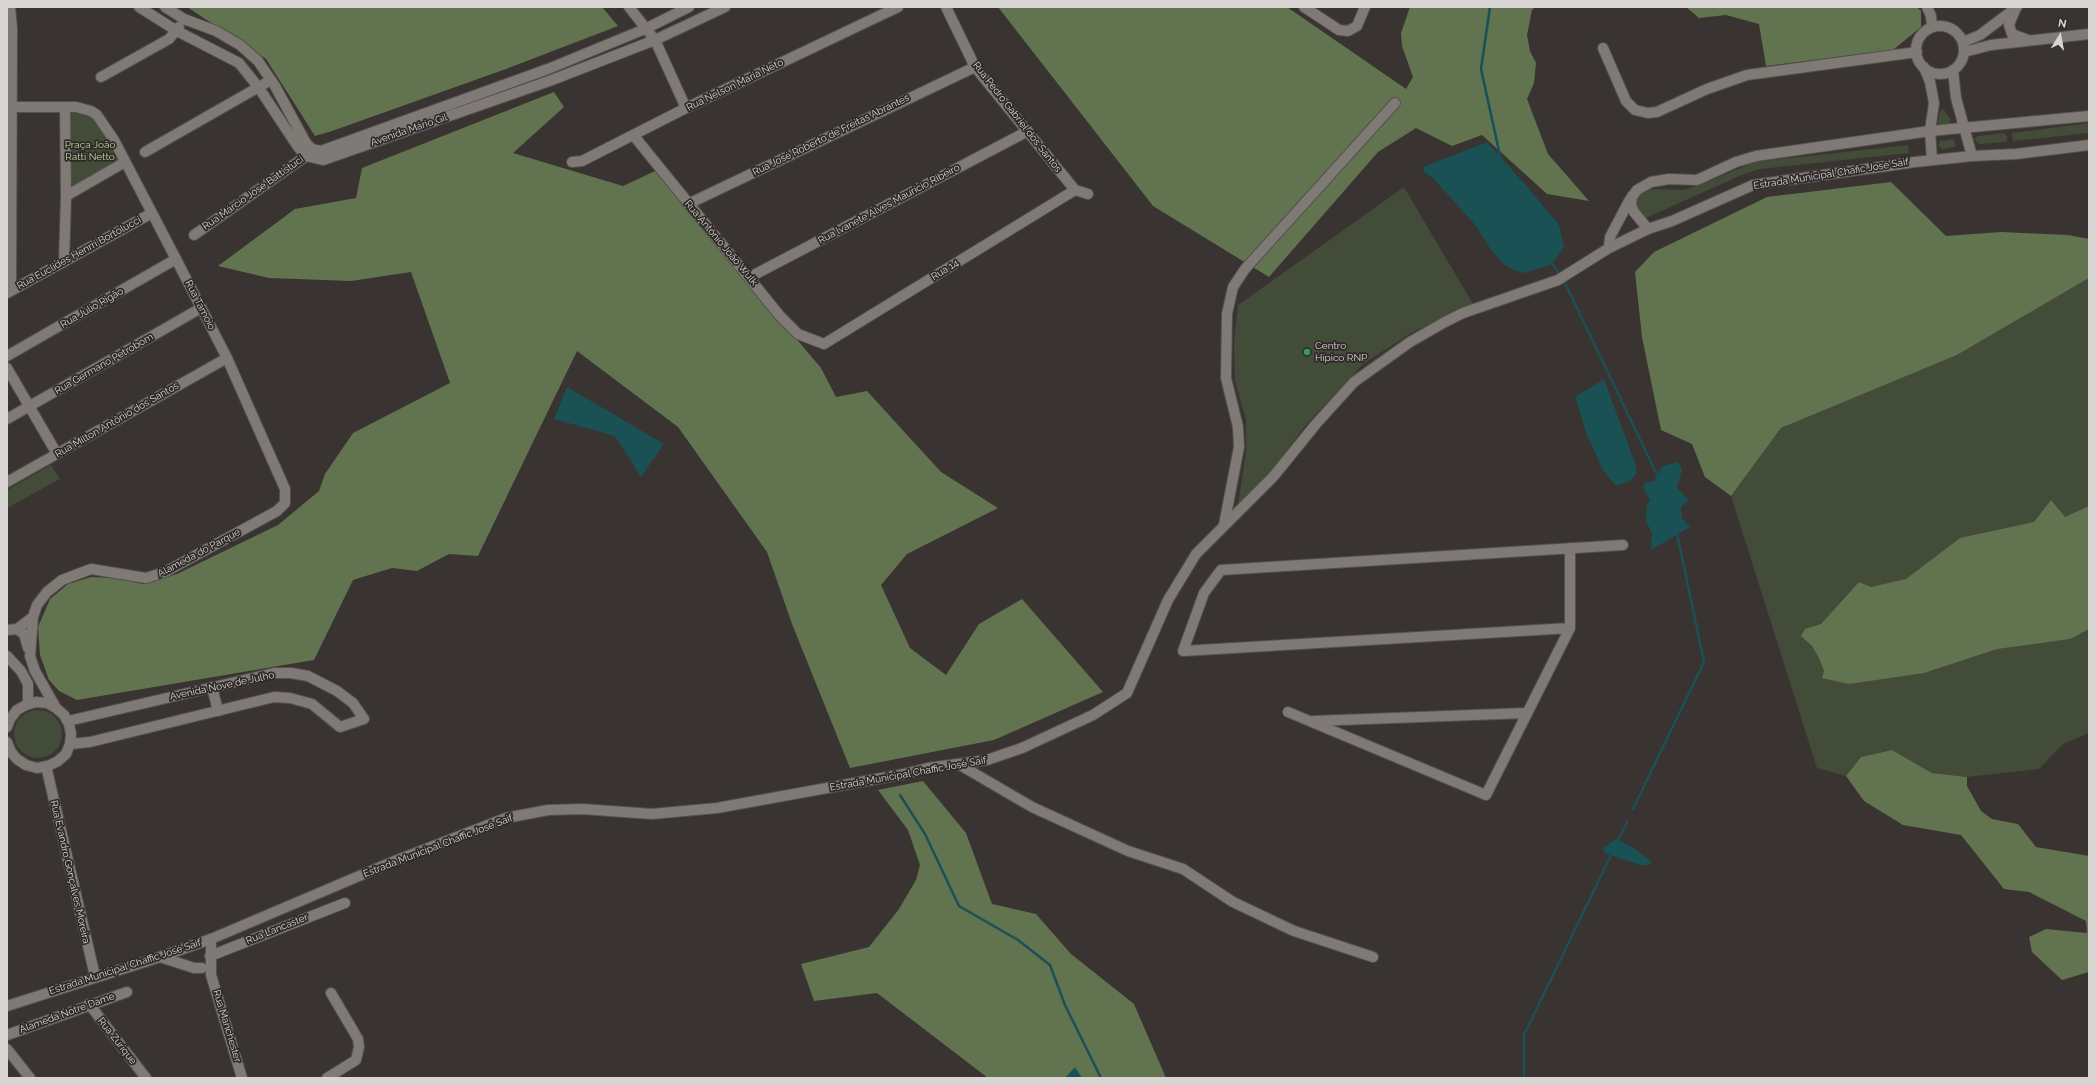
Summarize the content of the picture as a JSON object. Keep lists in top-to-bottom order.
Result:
{
  "streets": {
    "street": [
      "Rua Nelson Maria Neto",
      "Rua Pedro Gabriel dos Santos",
      "Avenida Mário Gil",
      "Rua José Roberto de Freitas Abrantes",
      "Estrada Municipal Chafic José Saif",
      "Rua Márcio José Battistuci",
      "Rua lvanete Alves Maurício Ribeiro",
      "Rua Antônio João Wulk",
      "Rua Euclides Henrri Bortolucci",
      "Rua 14",
      "Rua Tamoio",
      "Rua Júlio Rigão",
      "Rua Germano Petrobom",
      "Rua Milton Antônio dos Santos",
      "Alameda do Parque",
      "Avenida Nove de Julho",
      "Estrada Municipal Chaffic José Saif",
      "Rua Evandro Gonçalves Moreira",
      "Rua Lancaster",
      "Alameda Notre Dame",
      "Rua Manchester",
      "Rua Zurique"
    ]
  },
  "crossings": [
    ["Rua Nelson Maria Neto", "Rua Antônio João Wulk"],
    ["Rua Pedro Gabriel dos Santos", "Rua José Roberto de Freitas Abrantes"],
    ["Rua Pedro Gabriel dos Santos", "Rua lvanete Alves Maurício Ribeiro"],
    ["Rua Pedro Gabriel dos Santos", "Rua 14"],
    ["Avenida Mário Gil", "Rua Márcio José Battistuci"],
    ["Rua José Roberto de Freitas Abrantes", "Rua Antônio João Wulk"],
    ["Estrada Municipal Chafic José Saif", "Estrada Municipal Chaffic José Saif"],
    ["Rua lvanete Alves Maurício Ribeiro", "Rua Antônio João Wulk"],
    ["Rua Antônio João Wulk", "Rua 14"],
    ["Rua Euclides Henrri Bortolucci", "Rua Tamoio"],
    ["Rua Tamoio", "Rua Júlio Rigão"],
    ["Rua Tamoio", "Rua Germano Petrobom"],
    ["Rua Tamoio", "Rua Milton Antônio dos Santos"],
    ["Rua Tamoio", "Alameda do Parque"],
    ["Estrada Municipal Chaffic José Saif", "Rua Evandro Gonçalves Moreira"],
    ["Estrada Municipal Chaffic José Saif", "Rua Manchester"],
    ["Rua Lancaster", "Rua Manchester"],
    ["Alameda Notre Dame", "Rua Zurique"]
  ],
  "parks": ["Praça João Ratti Netto"],
  "places": ["Centro Hípico RNP"],
  "north": "top"
}
